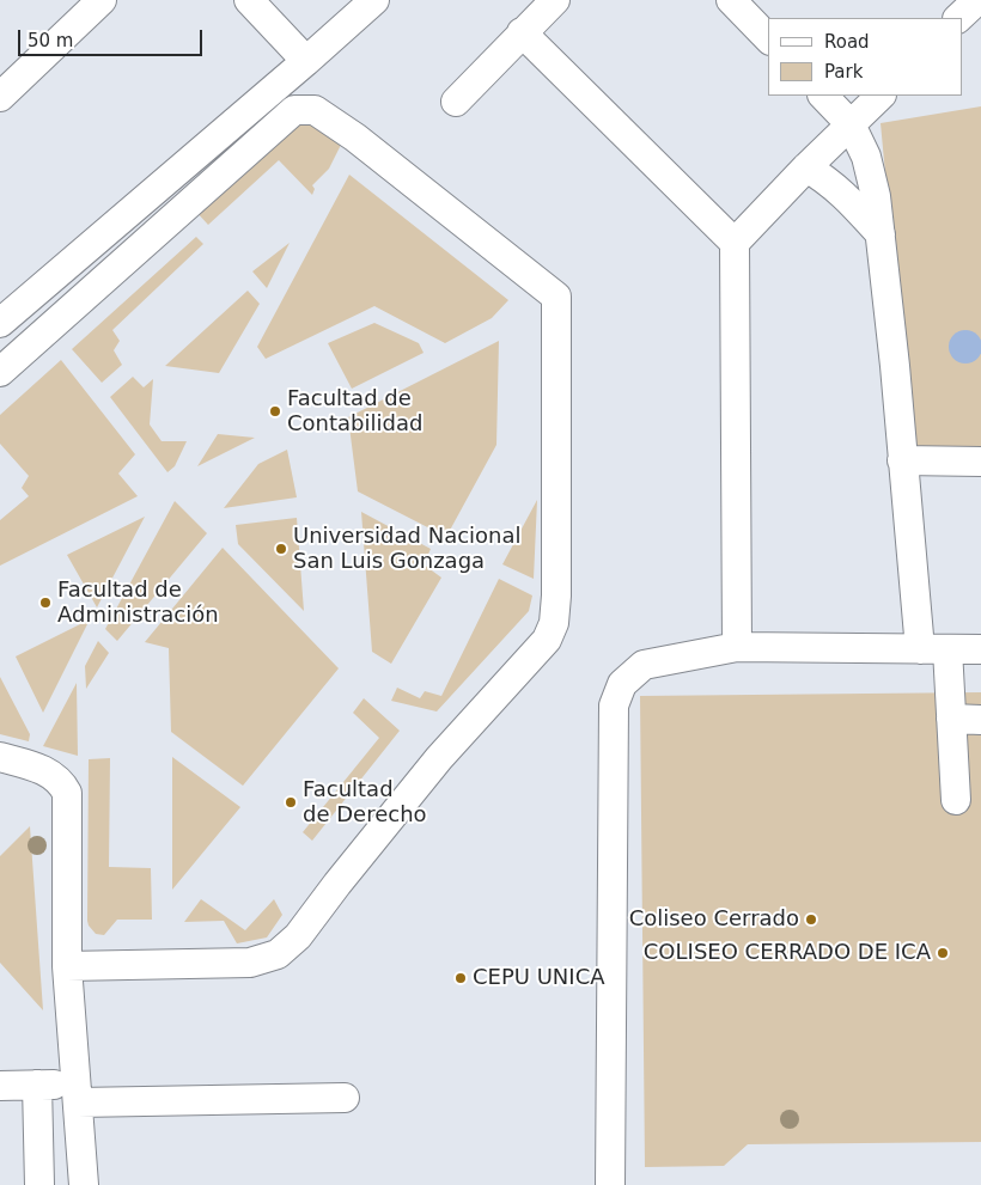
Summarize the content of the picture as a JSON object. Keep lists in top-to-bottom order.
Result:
{
  "places": [
    "Facultad de Contabilidad",
    "Universidad Nacional San Luis Gonzaga",
    "Facultad de Administración",
    "Facultad de Derecho",
    "Coliseo Cerrado",
    "COLISEO CERRADO DE ICA",
    "CEPU UNICA"
  ],
  "legend": ["Road", "Park"],
  "scale_bar": "50 m"
}
